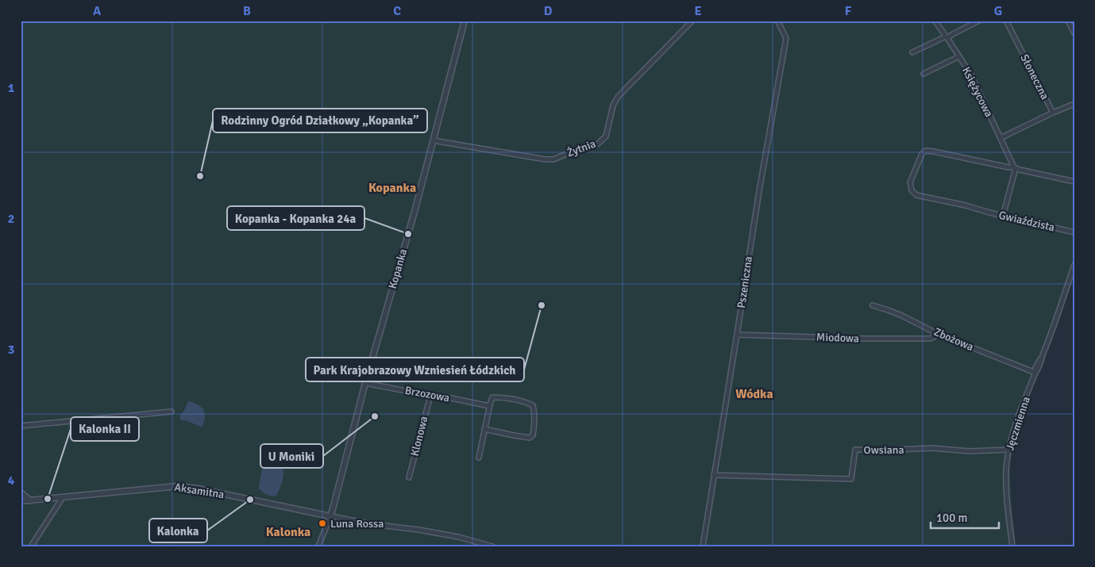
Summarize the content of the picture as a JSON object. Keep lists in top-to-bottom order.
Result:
{
  "streets": {
    "street": [
      "Słoneczna",
      "Księżycowa",
      "Żytnia",
      "Gwiaździsta",
      "Kopanka",
      "Pszeniczna",
      "Miodowa",
      "Zbożowa",
      "Brzozowa",
      "Jęczmienna",
      "Klonowa",
      "Owsiana",
      "Aksamitna"
    ]
  },
  "crossings": [
    ["Księżycowa", "Gwiaździsta"],
    ["Żytnia", "Kopanka"],
    ["Kopanka", "Brzozowa"],
    ["Kopanka", "Aksamitna"],
    ["Pszeniczna", "Miodowa"],
    ["Pszeniczna", "Owsiana"],
    ["Miodowa", "Zbożowa"],
    ["Zbożowa", "Jęczmienna"],
    ["Brzozowa", "Klonowa"],
    ["Jęczmienna", "Owsiana"]
  ],
  "districts": ["Kopanka", "Wódka", "Kalonka"],
  "places": [
    "Rodzinny Ogród Działkowy „Kopanka”",
    "Kopanka - Kopanka 24a",
    "Park Krajobrazowy Wzniesień Łódzkich",
    "U Moniki",
    "Kalonka II",
    "Kalonka",
    "Luna Rossa"
  ],
  "scale_bar": "100 m",
  "grid": {
    "columns": [
      "A",
      "B",
      "C",
      "D",
      "E",
      "F",
      "G"
    ],
    "rows": [
      "1",
      "2",
      "3",
      "4"
    ]
  }
}
